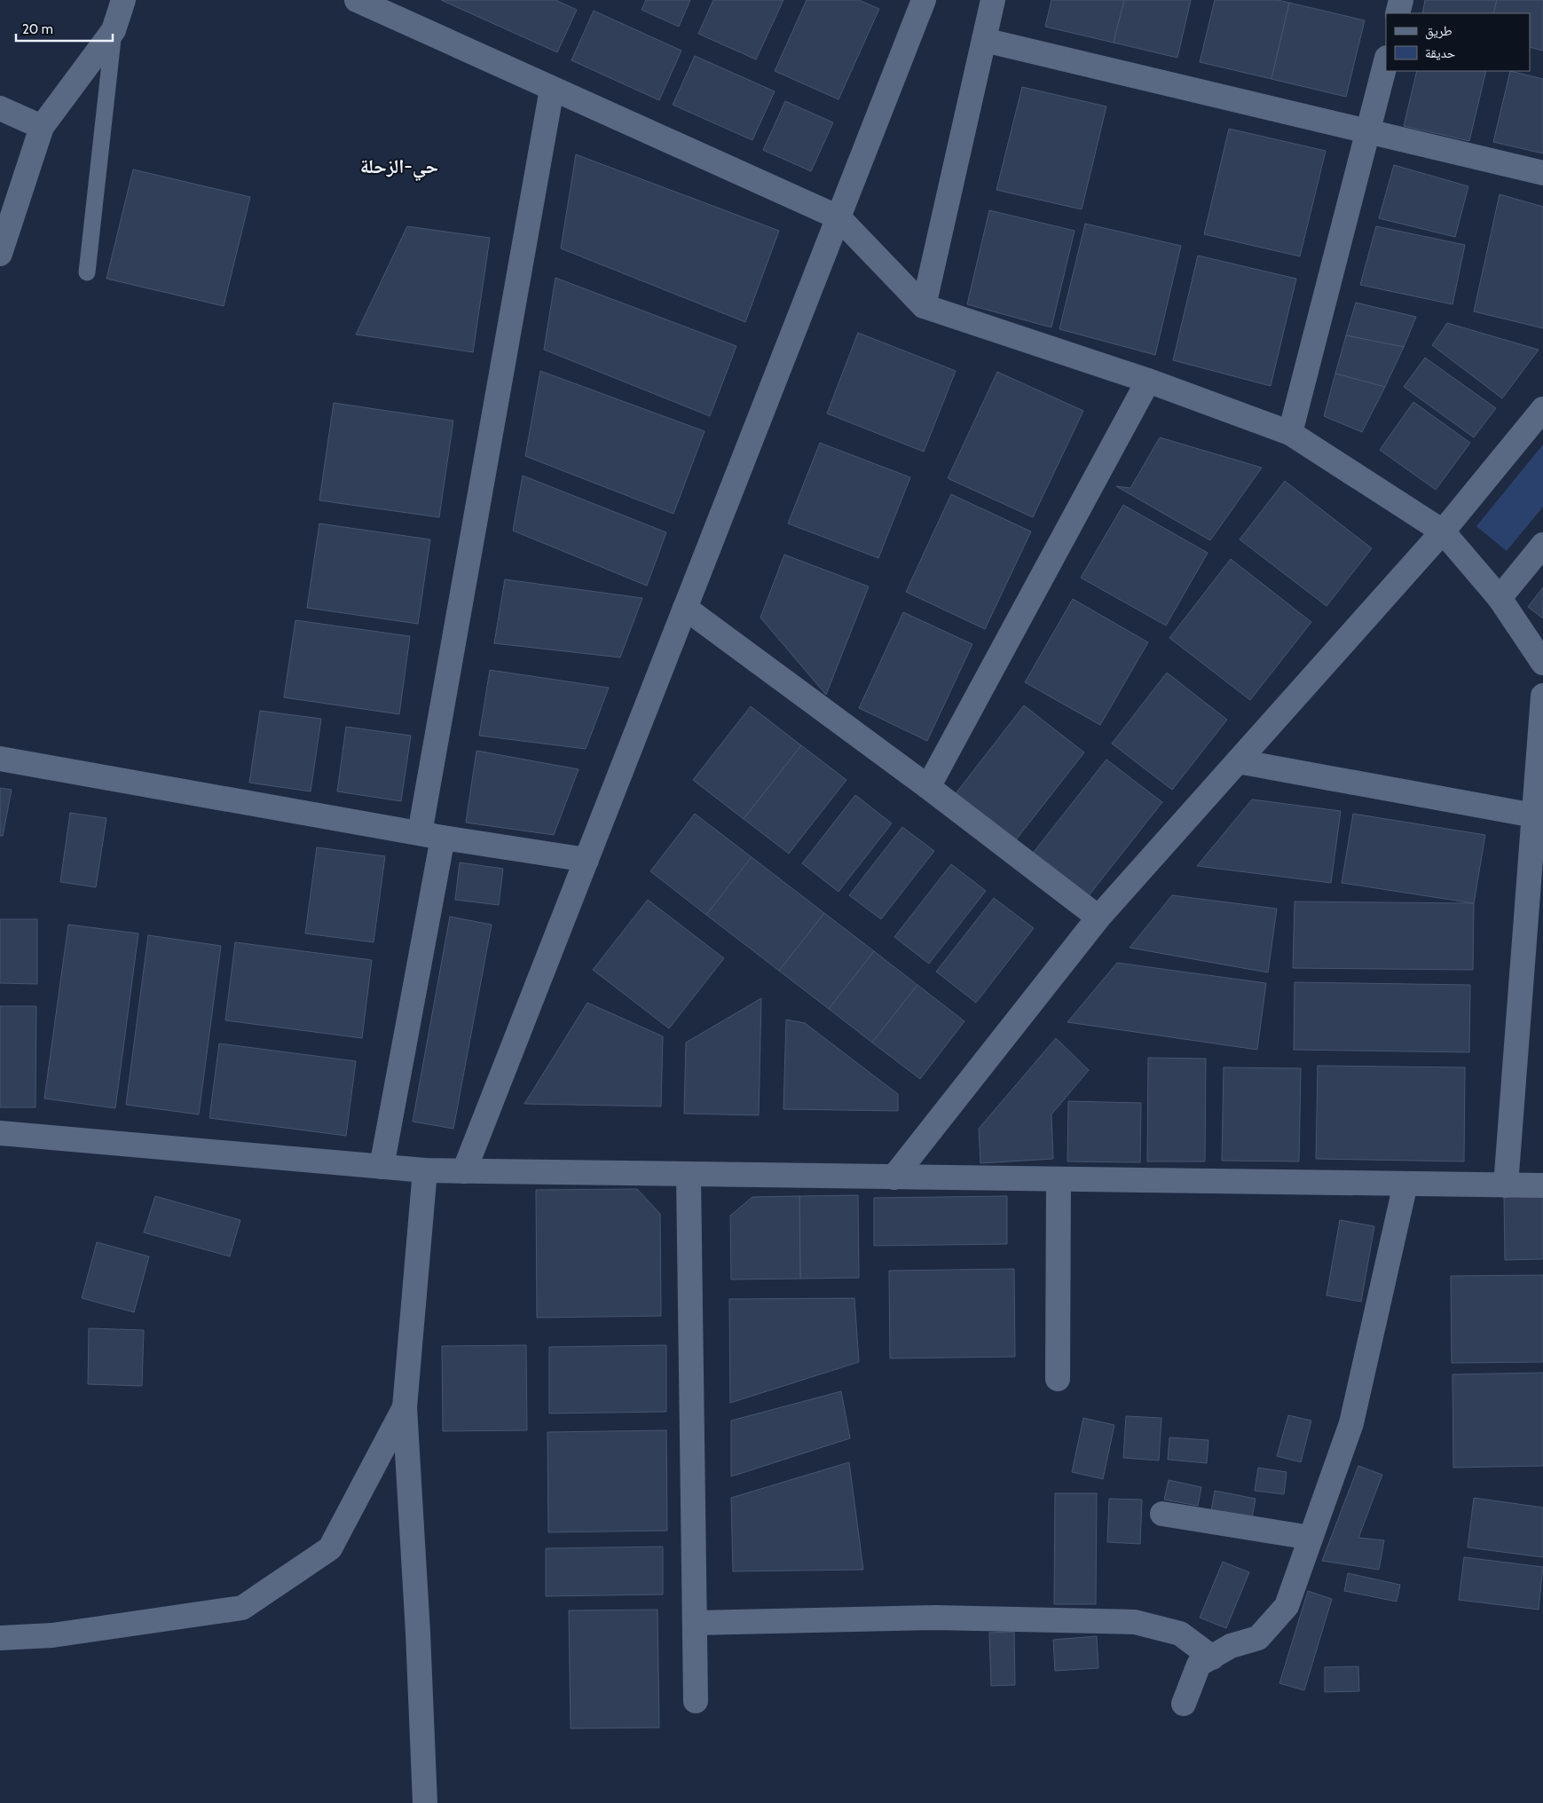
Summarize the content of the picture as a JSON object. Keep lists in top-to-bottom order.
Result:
{
  "districts": ["حي-الزحلة"],
  "legend": ["طريق", "حديقة"],
  "scale_bar": "20 m"
}
